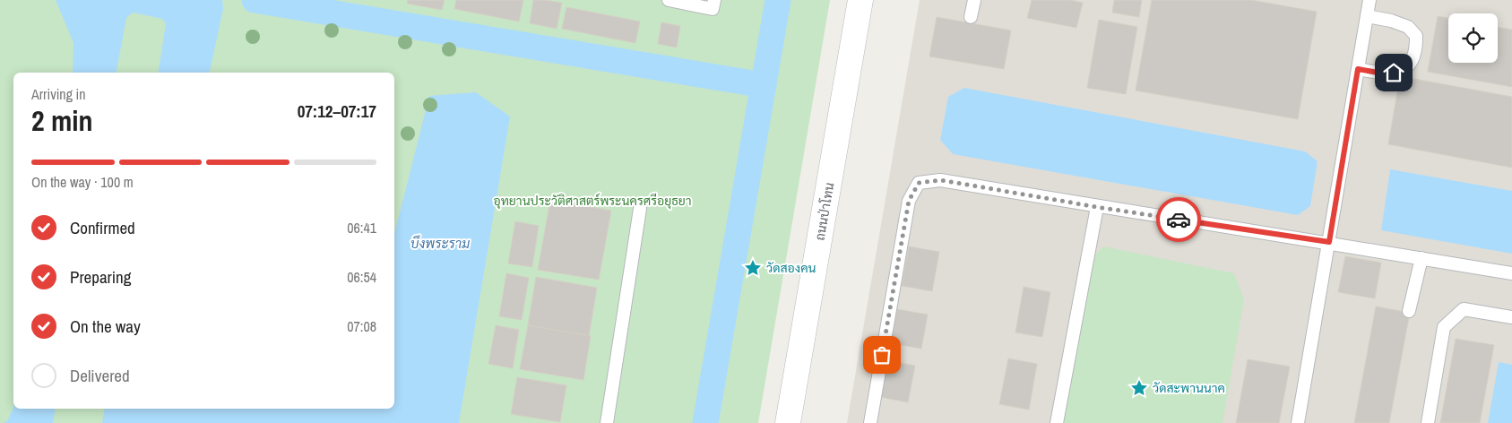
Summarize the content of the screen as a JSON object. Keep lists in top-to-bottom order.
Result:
{
  "streets": {
    "street": ["ถนนป่าโทน"]
  },
  "water": ["บึงพระราม"],
  "parks": ["อุทยานประวัติศาสตร์พระนครศรีอยุธยา"],
  "places": {
    "place": ["วัดสองคน", "วัดสะพานนาค"]
  },
  "page": {
    "heading": ["2 min", "Arriving in", "07:12–07:17"],
    "bar": "On the way · 100 m",
    "list": [
      ["Confirmed", "06:41"],
      ["Preparing", "06:54"],
      ["On the way", "07:08"],
      "Delivered"
    ]
  }
}
